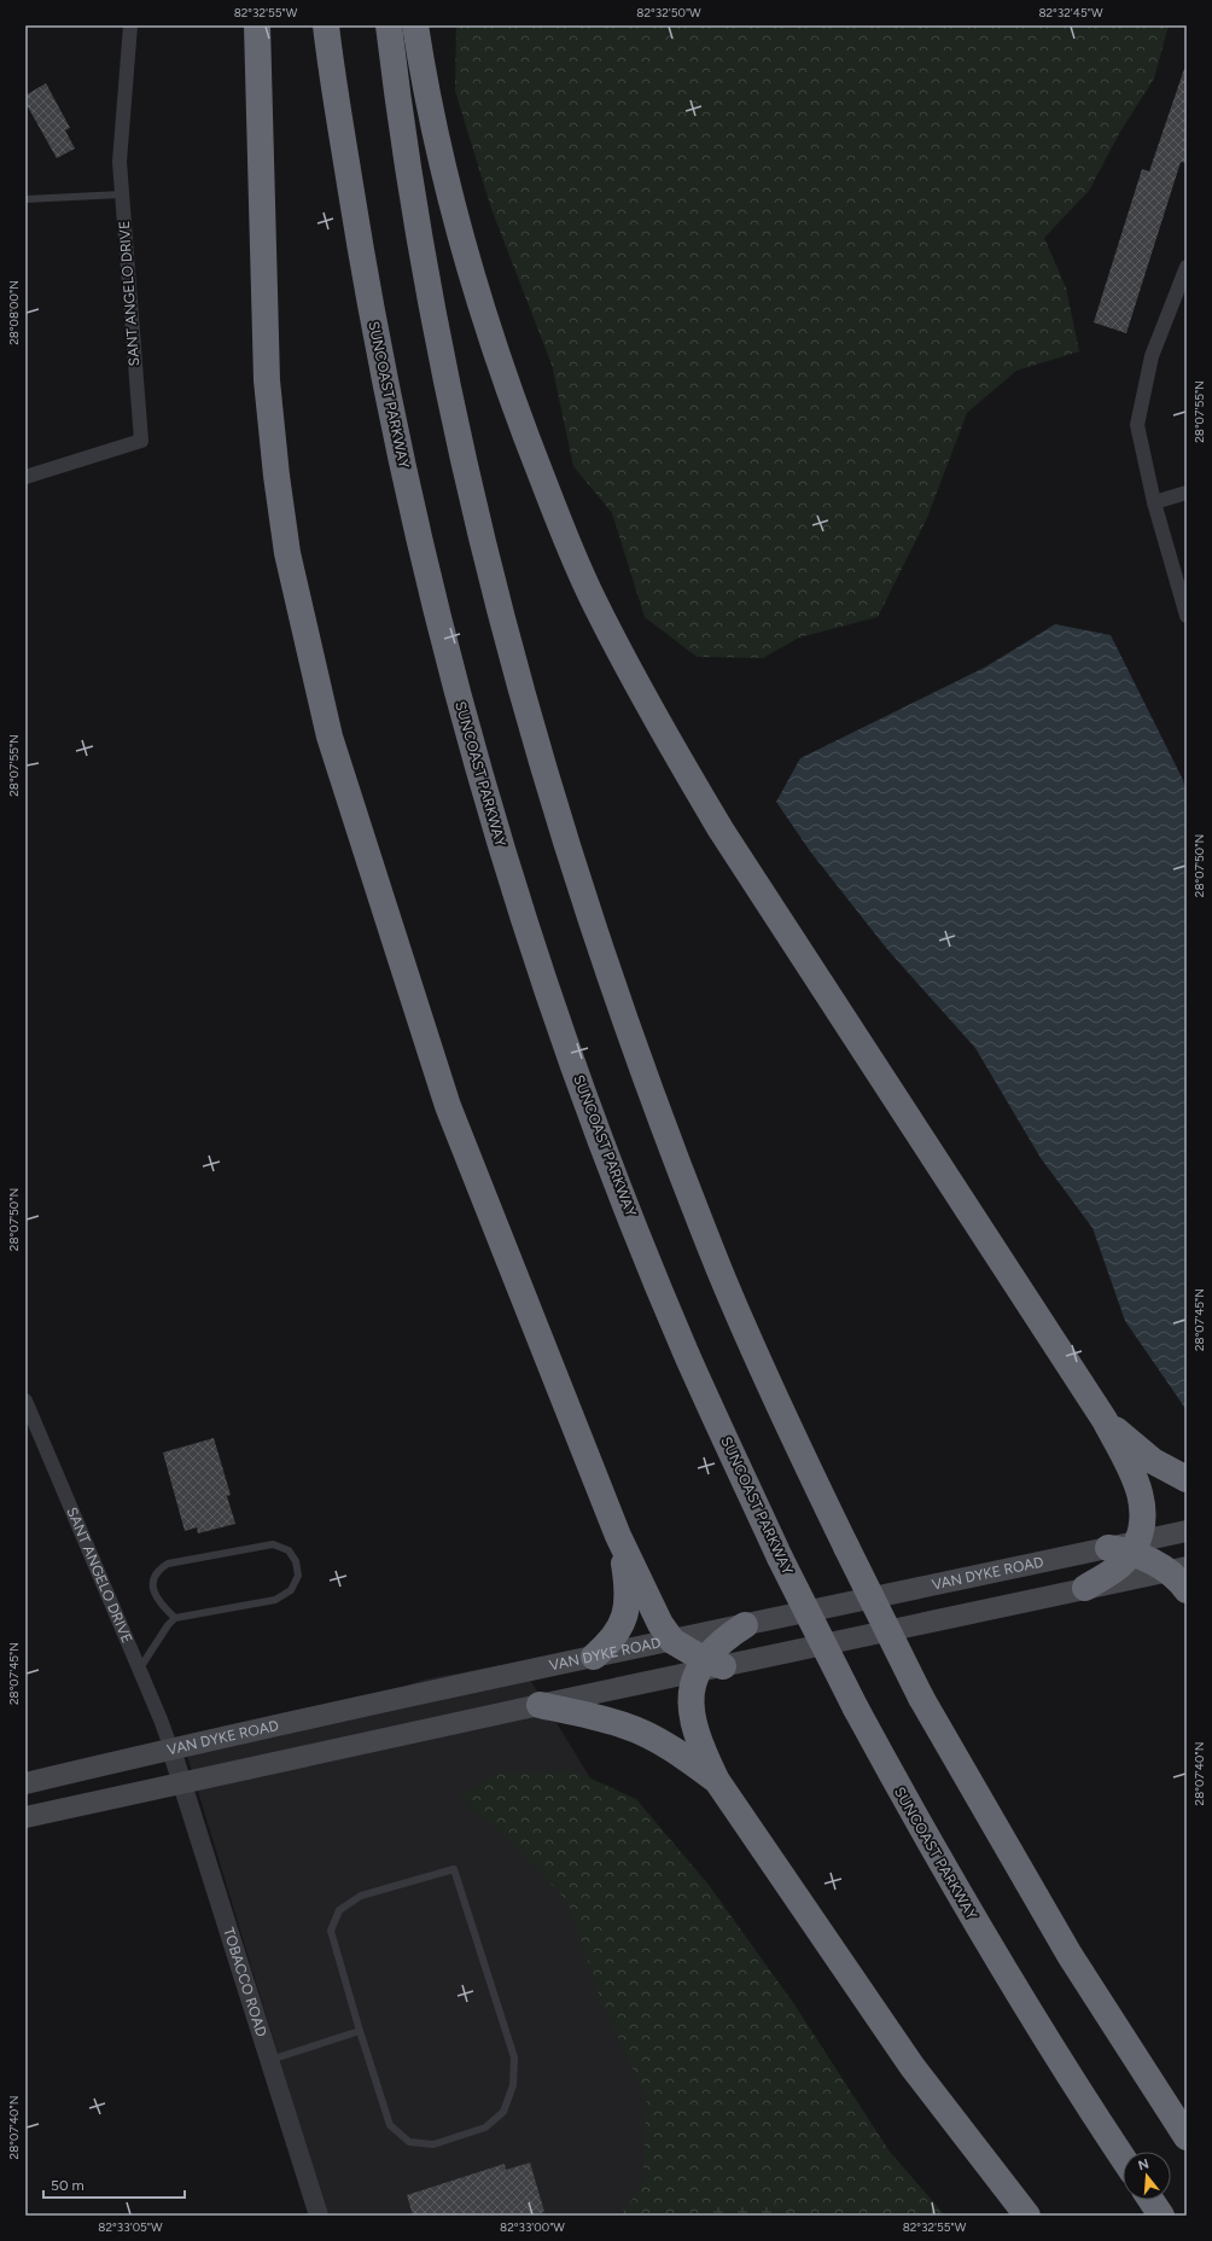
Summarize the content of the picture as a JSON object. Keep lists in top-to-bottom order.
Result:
{
  "streets": {
    "highway": ["SUNCOAST PARKWAY"],
    "main road": ["VAN DYKE ROAD"],
    "street": ["SANT ANGELO DRIVE", "TOBACCO ROAD"]
  },
  "crossings": [
    ["SANT ANGELO DRIVE", "VAN DYKE ROAD"],
    ["SANT ANGELO DRIVE", "TOBACCO ROAD"],
    ["VAN DYKE ROAD", "TOBACCO ROAD"]
  ],
  "scale_bar": "50 m",
  "north": "top",
  "coordinates": [
    "82°32'55\"W",
    "82°32'50\"W",
    "82°32'45\"W",
    "28°08'00\"N",
    "28°07'55\"N",
    "28°07'50\"N",
    "28°07'45\"N",
    "28°07'40\"N",
    "82°33'05\"W",
    "82°33'00\"W"
  ]
}
